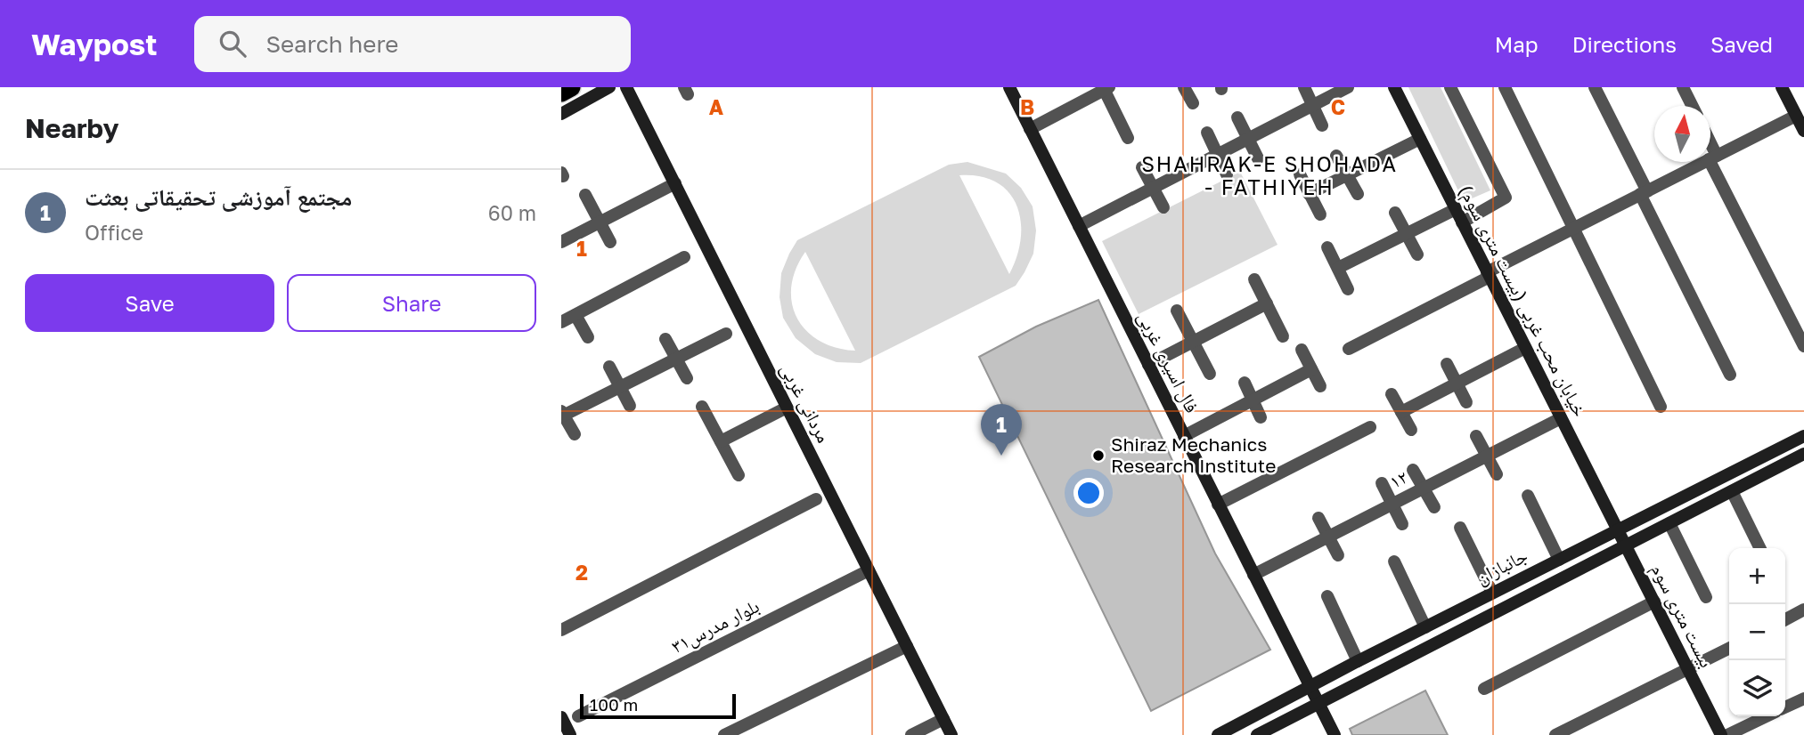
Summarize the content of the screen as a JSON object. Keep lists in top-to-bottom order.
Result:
{
  "streets": {
    "street": [
      "خیابان محب غربی (بیست متری سوم)",
      "فال اسیری غربی",
      "مردانی غربی",
      "۱۲",
      "جانبازان",
      "بیست متری سوم",
      "بلوار مدرس۳۱"
    ]
  },
  "crossings": [
    ["خیابان محب غربی (بیست متری سوم)", "۱۲"],
    ["خیابان محب غربی (بیست متری سوم)", "جانبازان"],
    ["خیابان محب غربی (بیست متری سوم)", "بیست متری سوم"],
    ["فال اسیری غربی", "۱۲"],
    ["فال اسیری غربی", "جانبازان"],
    ["مردانی غربی", "بلوار مدرس۳۱"],
    ["جانبازان", "بیست متری سوم"]
  ],
  "districts": ["SHAHRAK-E SHOHADA - FATHIYEH"],
  "places": ["Shiraz Mechanics Research Institute"],
  "scale_bar": "100 m",
  "north": "top",
  "page": {
    "header": "Waypost",
    "search": "Search here",
    "nav": ["Map", "Directions", "Saved"],
    "heading": "Nearby",
    "list": [
      {
        "mark": "1",
        "name": "مجتمع آموزشی تحقیقاتی بعثت",
        "note": "Office",
        "value": "60 m"
      }
    ],
    "buttons": ["Save", "Share"],
    "pins": "1",
    "map_buttons": ["+", "−"],
    "scale": "100 m"
  },
  "grid": {
    "columns": ["A", "B", "C"],
    "rows": ["1", "2"]
  }
}
